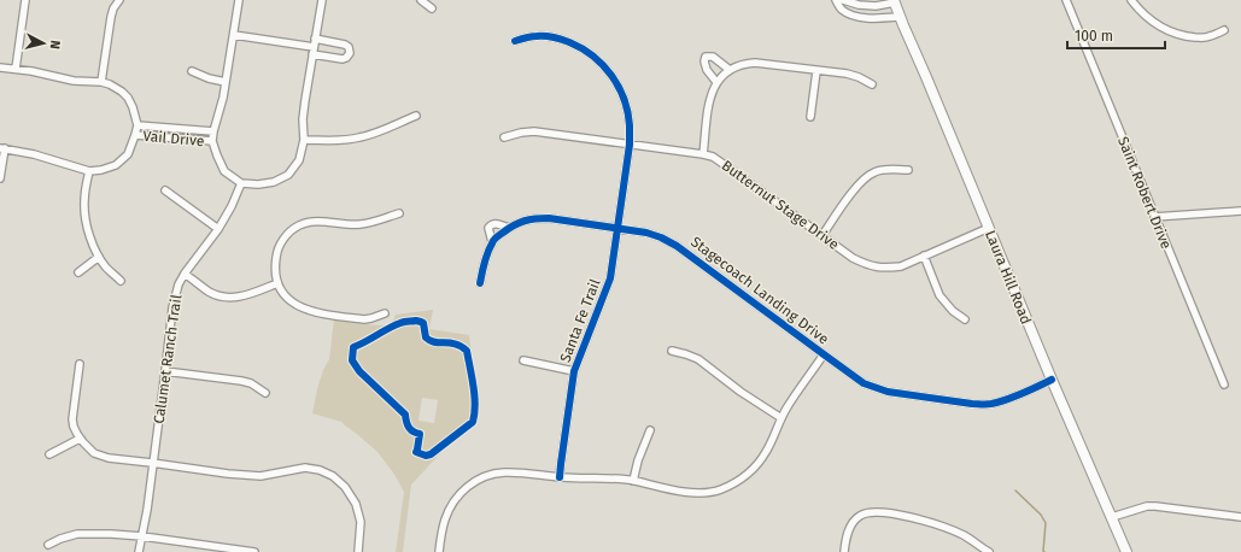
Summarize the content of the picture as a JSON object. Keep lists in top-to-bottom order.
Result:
{
  "streets": {
    "main road": ["Laura Hill Road"],
    "street": [
      "Vail Drive",
      "Saint Robert Drive",
      "Butternut Stage Drive",
      "Stagecoach Landing Drive",
      "Santa Fe Trail",
      "Calumet Ranch Trail"
    ]
  },
  "crossings": [
    ["Butternut Stage Drive", "Laura Hill Road"],
    ["Butternut Stage Drive", "Santa Fe Trail"],
    ["Laura Hill Road", "Stagecoach Landing Drive"],
    ["Stagecoach Landing Drive", "Santa Fe Trail"]
  ],
  "scale_bar": "100 m",
  "north": "right"
}
